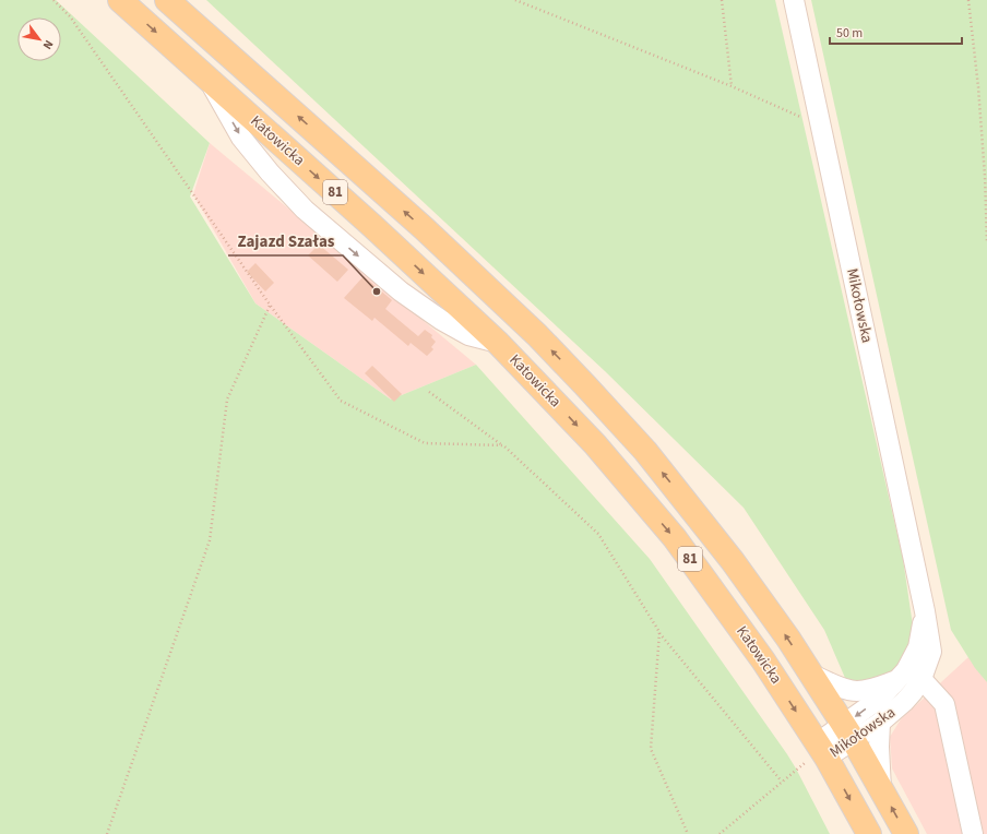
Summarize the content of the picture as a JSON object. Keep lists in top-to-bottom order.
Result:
{
  "streets": {
    "main road": ["Katowicka", "81"],
    "street": ["Mikołowska"]
  },
  "crossings": [
    ["Katowicka", "Mikołowska"]
  ],
  "places": ["Zajazd Szałas"],
  "scale_bar": "50 m",
  "north": "bottom right"
}
